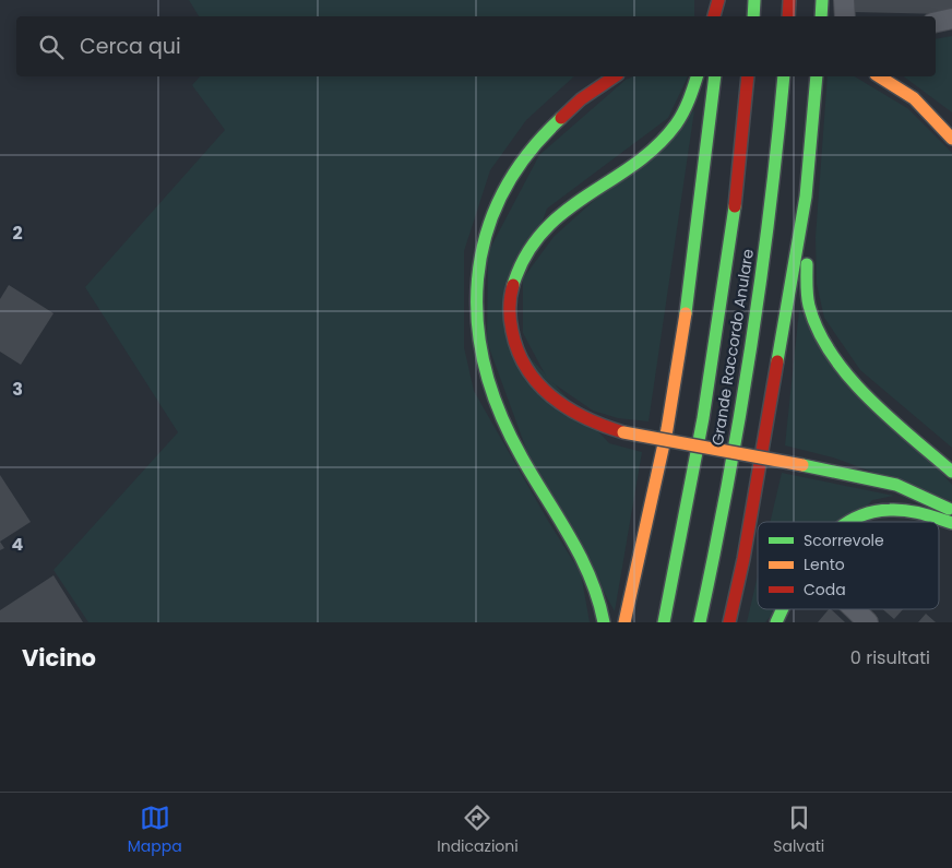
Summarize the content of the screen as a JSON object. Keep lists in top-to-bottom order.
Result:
{
  "streets": {
    "highway": ["Grande Raccordo Anulare"]
  },
  "legend": ["Scorrevole", "Lento", "Coda"],
  "page": {
    "search": "Cerca qui",
    "heading": ["Vicino", "0 risultati"],
    "nav": ["Mappa", "Indicazioni", "Salvati"]
  },
  "grid": {
    "rows": ["2", "3", "4"]
  }
}
